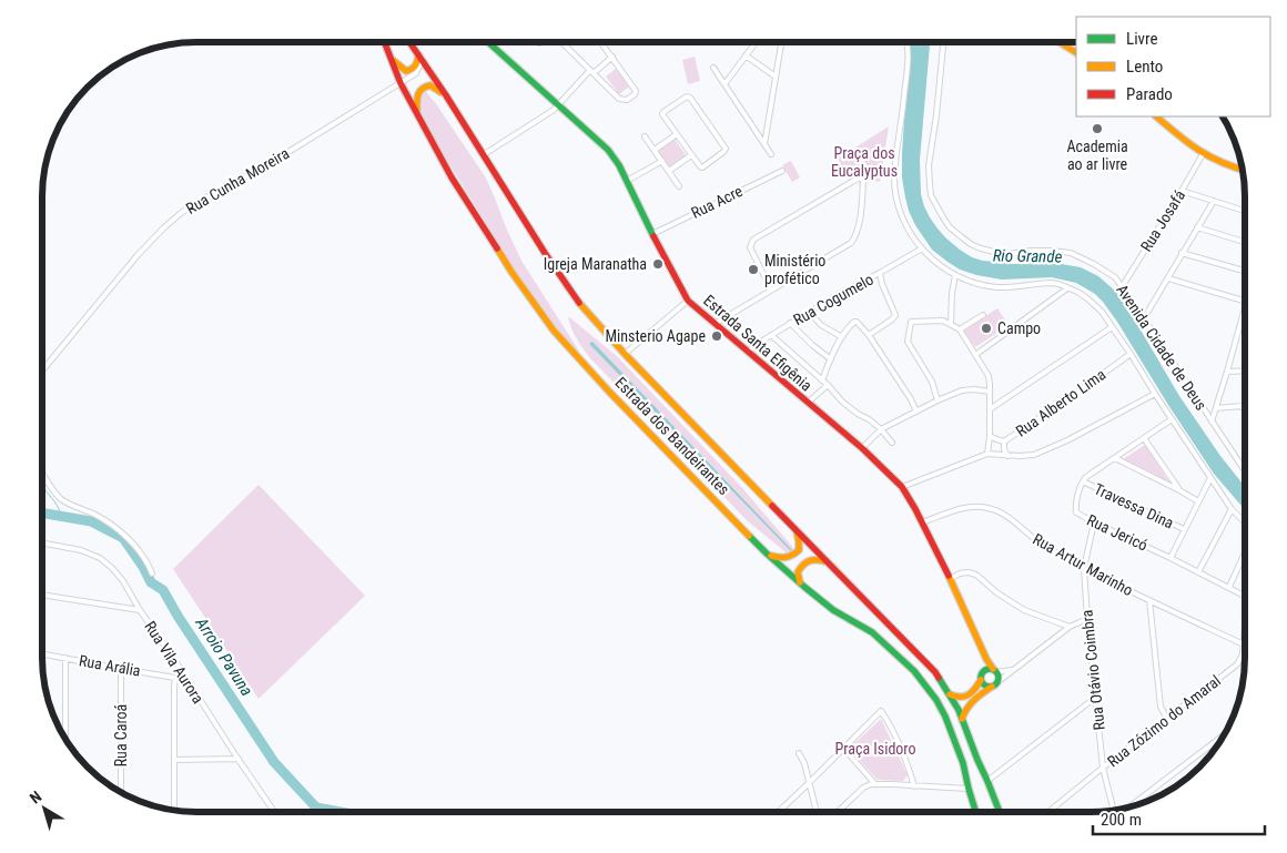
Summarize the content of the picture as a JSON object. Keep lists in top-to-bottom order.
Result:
{
  "streets": {
    "main road": ["Estrada Santa Efigênia", "Estrada dos Bandeirantes"],
    "street": [
      "Rua Cunha Moreira",
      "Rua Acre",
      "Rua Josafá",
      "Rua Cogumelo",
      "Avenida Cidade de Deus",
      "Rua Alberto Lima",
      "Travessa Dina",
      "Rua Jericó",
      "Rua Artur Marinho",
      "Rua Vila Aurora",
      "Rua Arália",
      "Rua Otávio Coimbra",
      "Rua Zózimo do Amaral",
      "Rua Caroá"
    ]
  },
  "crossings": [
    ["Rua Cunha Moreira", "Estrada dos Bandeirantes"],
    ["Rua Acre", "Estrada Santa Efigênia"],
    ["Rua Josafá", "Avenida Cidade de Deus"],
    ["Rua Cogumelo", "Estrada Santa Efigênia"],
    ["Rua Cogumelo", "Avenida Cidade de Deus"],
    ["Estrada Santa Efigênia", "Rua Artur Marinho"],
    ["Avenida Cidade de Deus", "Rua Alberto Lima"],
    ["Travessa Dina", "Rua Jericó"],
    ["Rua Jericó", "Rua Otávio Coimbra"],
    ["Rua Artur Marinho", "Rua Otávio Coimbra"],
    ["Rua Vila Aurora", "Rua Arália"],
    ["Rua Arália", "Rua Caroá"],
    ["Rua Otávio Coimbra", "Rua Zózimo do Amaral"]
  ],
  "water": ["Rio Grande", "Arroio Pavuna"],
  "parks": ["Praça dos Eucalyptus", "Praça Isidoro"],
  "places": [
    "Academia ao ar livre",
    "Igreja Maranatha",
    "Ministério profético",
    "Campo",
    "Minsterio Agape"
  ],
  "legend": ["Livre", "Lento", "Parado"],
  "scale_bar": "200 m",
  "north": "top left"
}
